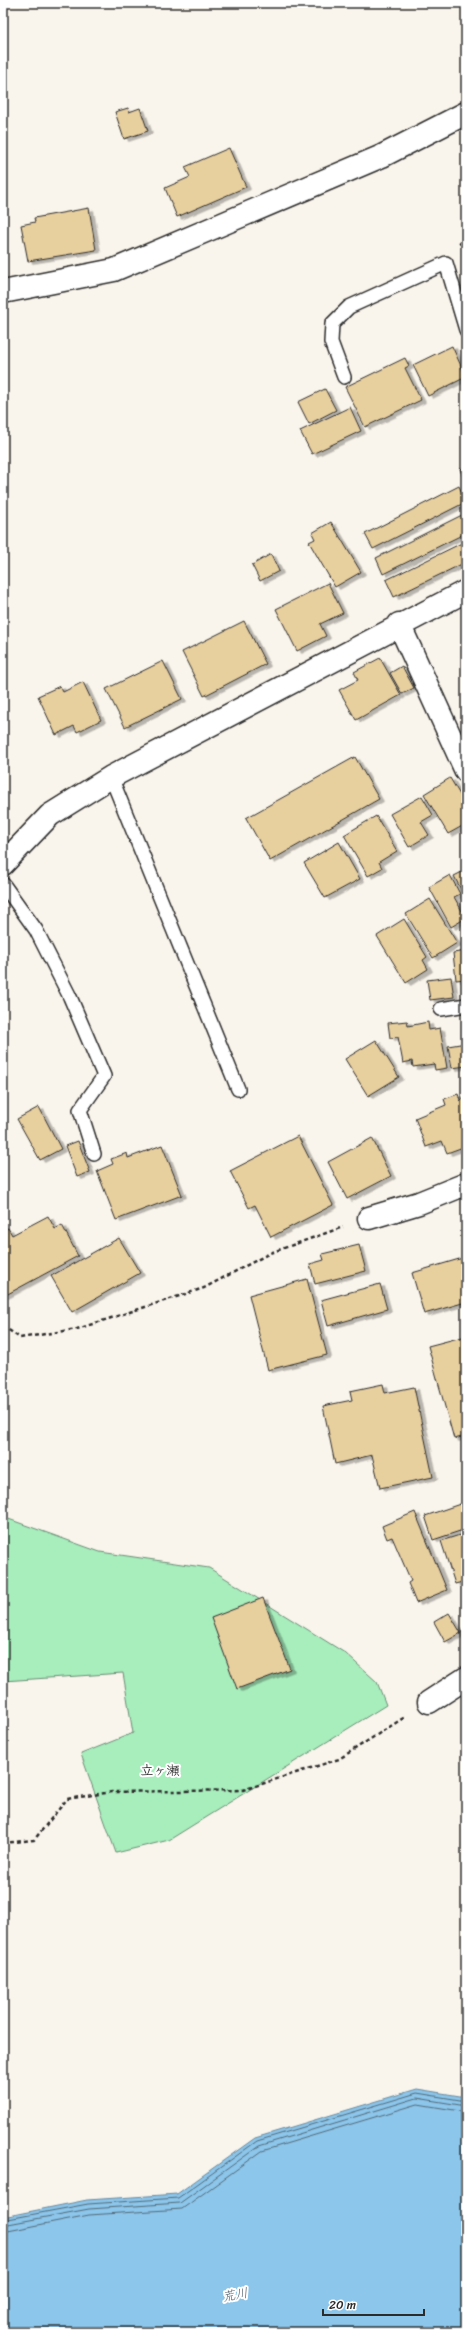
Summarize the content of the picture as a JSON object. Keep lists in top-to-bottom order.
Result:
{
  "districts": ["立ヶ瀬"],
  "water": ["荒川"],
  "scale_bar": "20 m"
}
